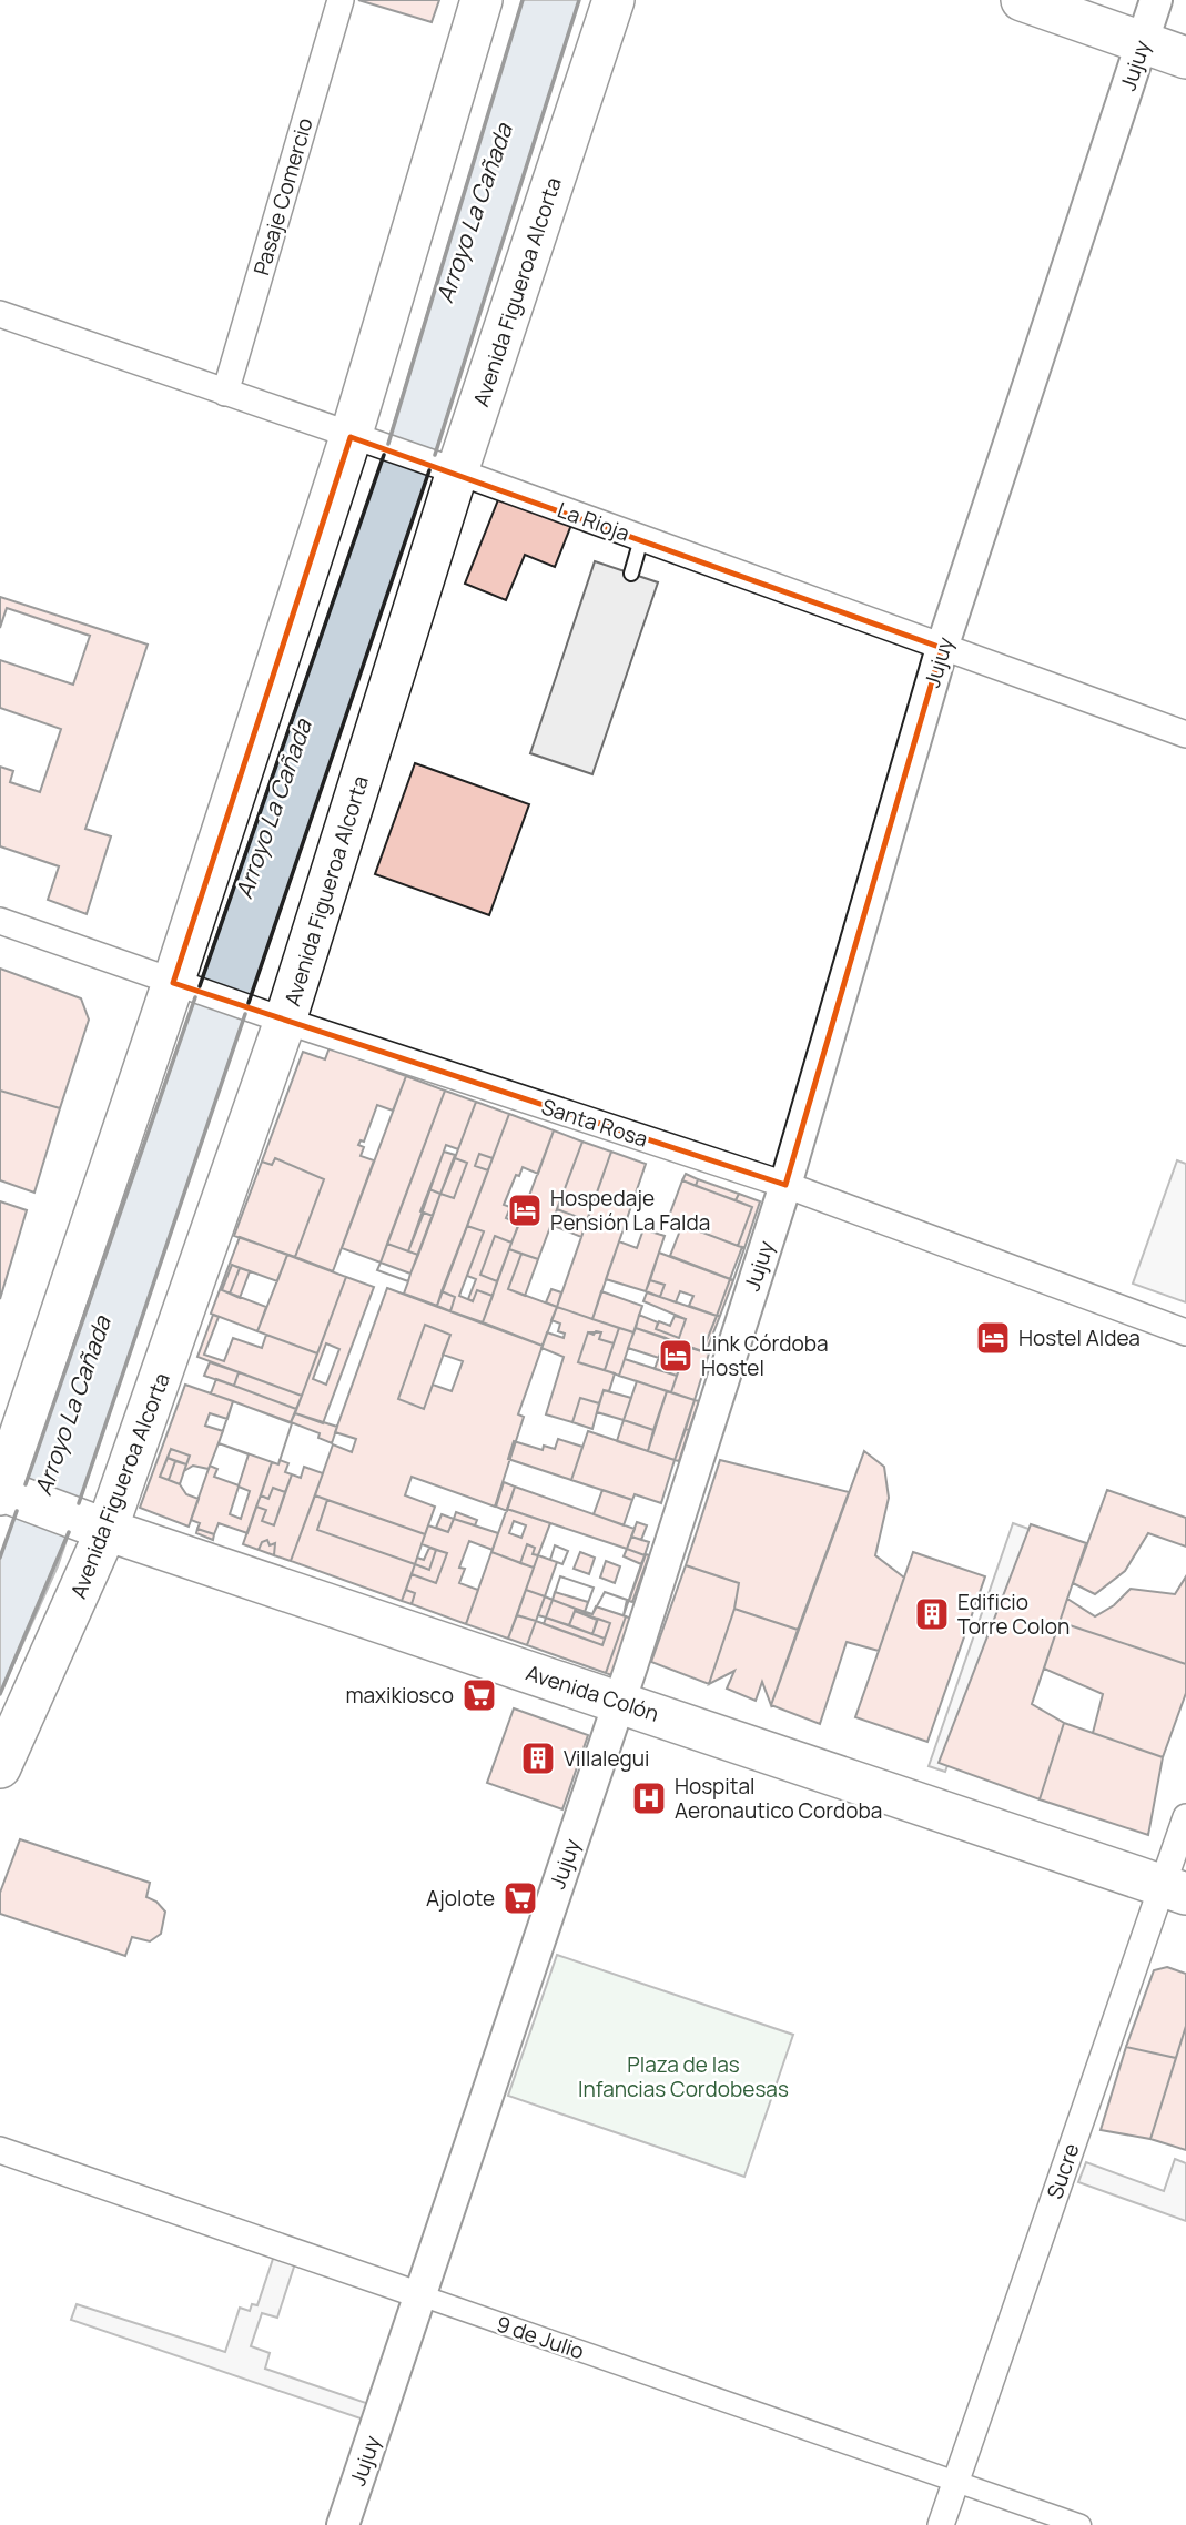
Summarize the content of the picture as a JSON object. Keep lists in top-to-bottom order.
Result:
{
  "streets": {
    "main road": ["Avenida Figueroa Alcorta", "Avenida Colón"],
    "street": [
      "Jujuy",
      "Pasaje Comercio",
      "La Rioja",
      "Santa Rosa",
      "Sucre",
      "9 de Julio"
    ]
  },
  "crossings": [
    ["Jujuy", "La Rioja"],
    ["Jujuy", "Santa Rosa"],
    ["Jujuy", "Avenida Colón"],
    ["Jujuy", "9 de Julio"],
    ["Pasaje Comercio", "La Rioja"],
    ["Avenida Figueroa Alcorta", "La Rioja"],
    ["Avenida Figueroa Alcorta", "Santa Rosa"],
    ["Avenida Figueroa Alcorta", "Avenida Colón"],
    ["Avenida Colón", "Sucre"],
    ["Sucre", "9 de Julio"]
  ],
  "water": ["Arroyo La Cañada"],
  "parks": ["Plaza de las Infancias Cordobesas"],
  "places": {
    "hotel": ["Hospedaje Pensión La Falda", "Hostel Aldea", "Link Córdoba Hostel"],
    "building": ["Edificio Torre Colon", "Villalegui"],
    "supermarket": ["maxikiosco", "Ajolote"],
    "hospital": ["Hospital Aeronautico Cordoba"]
  }
}
